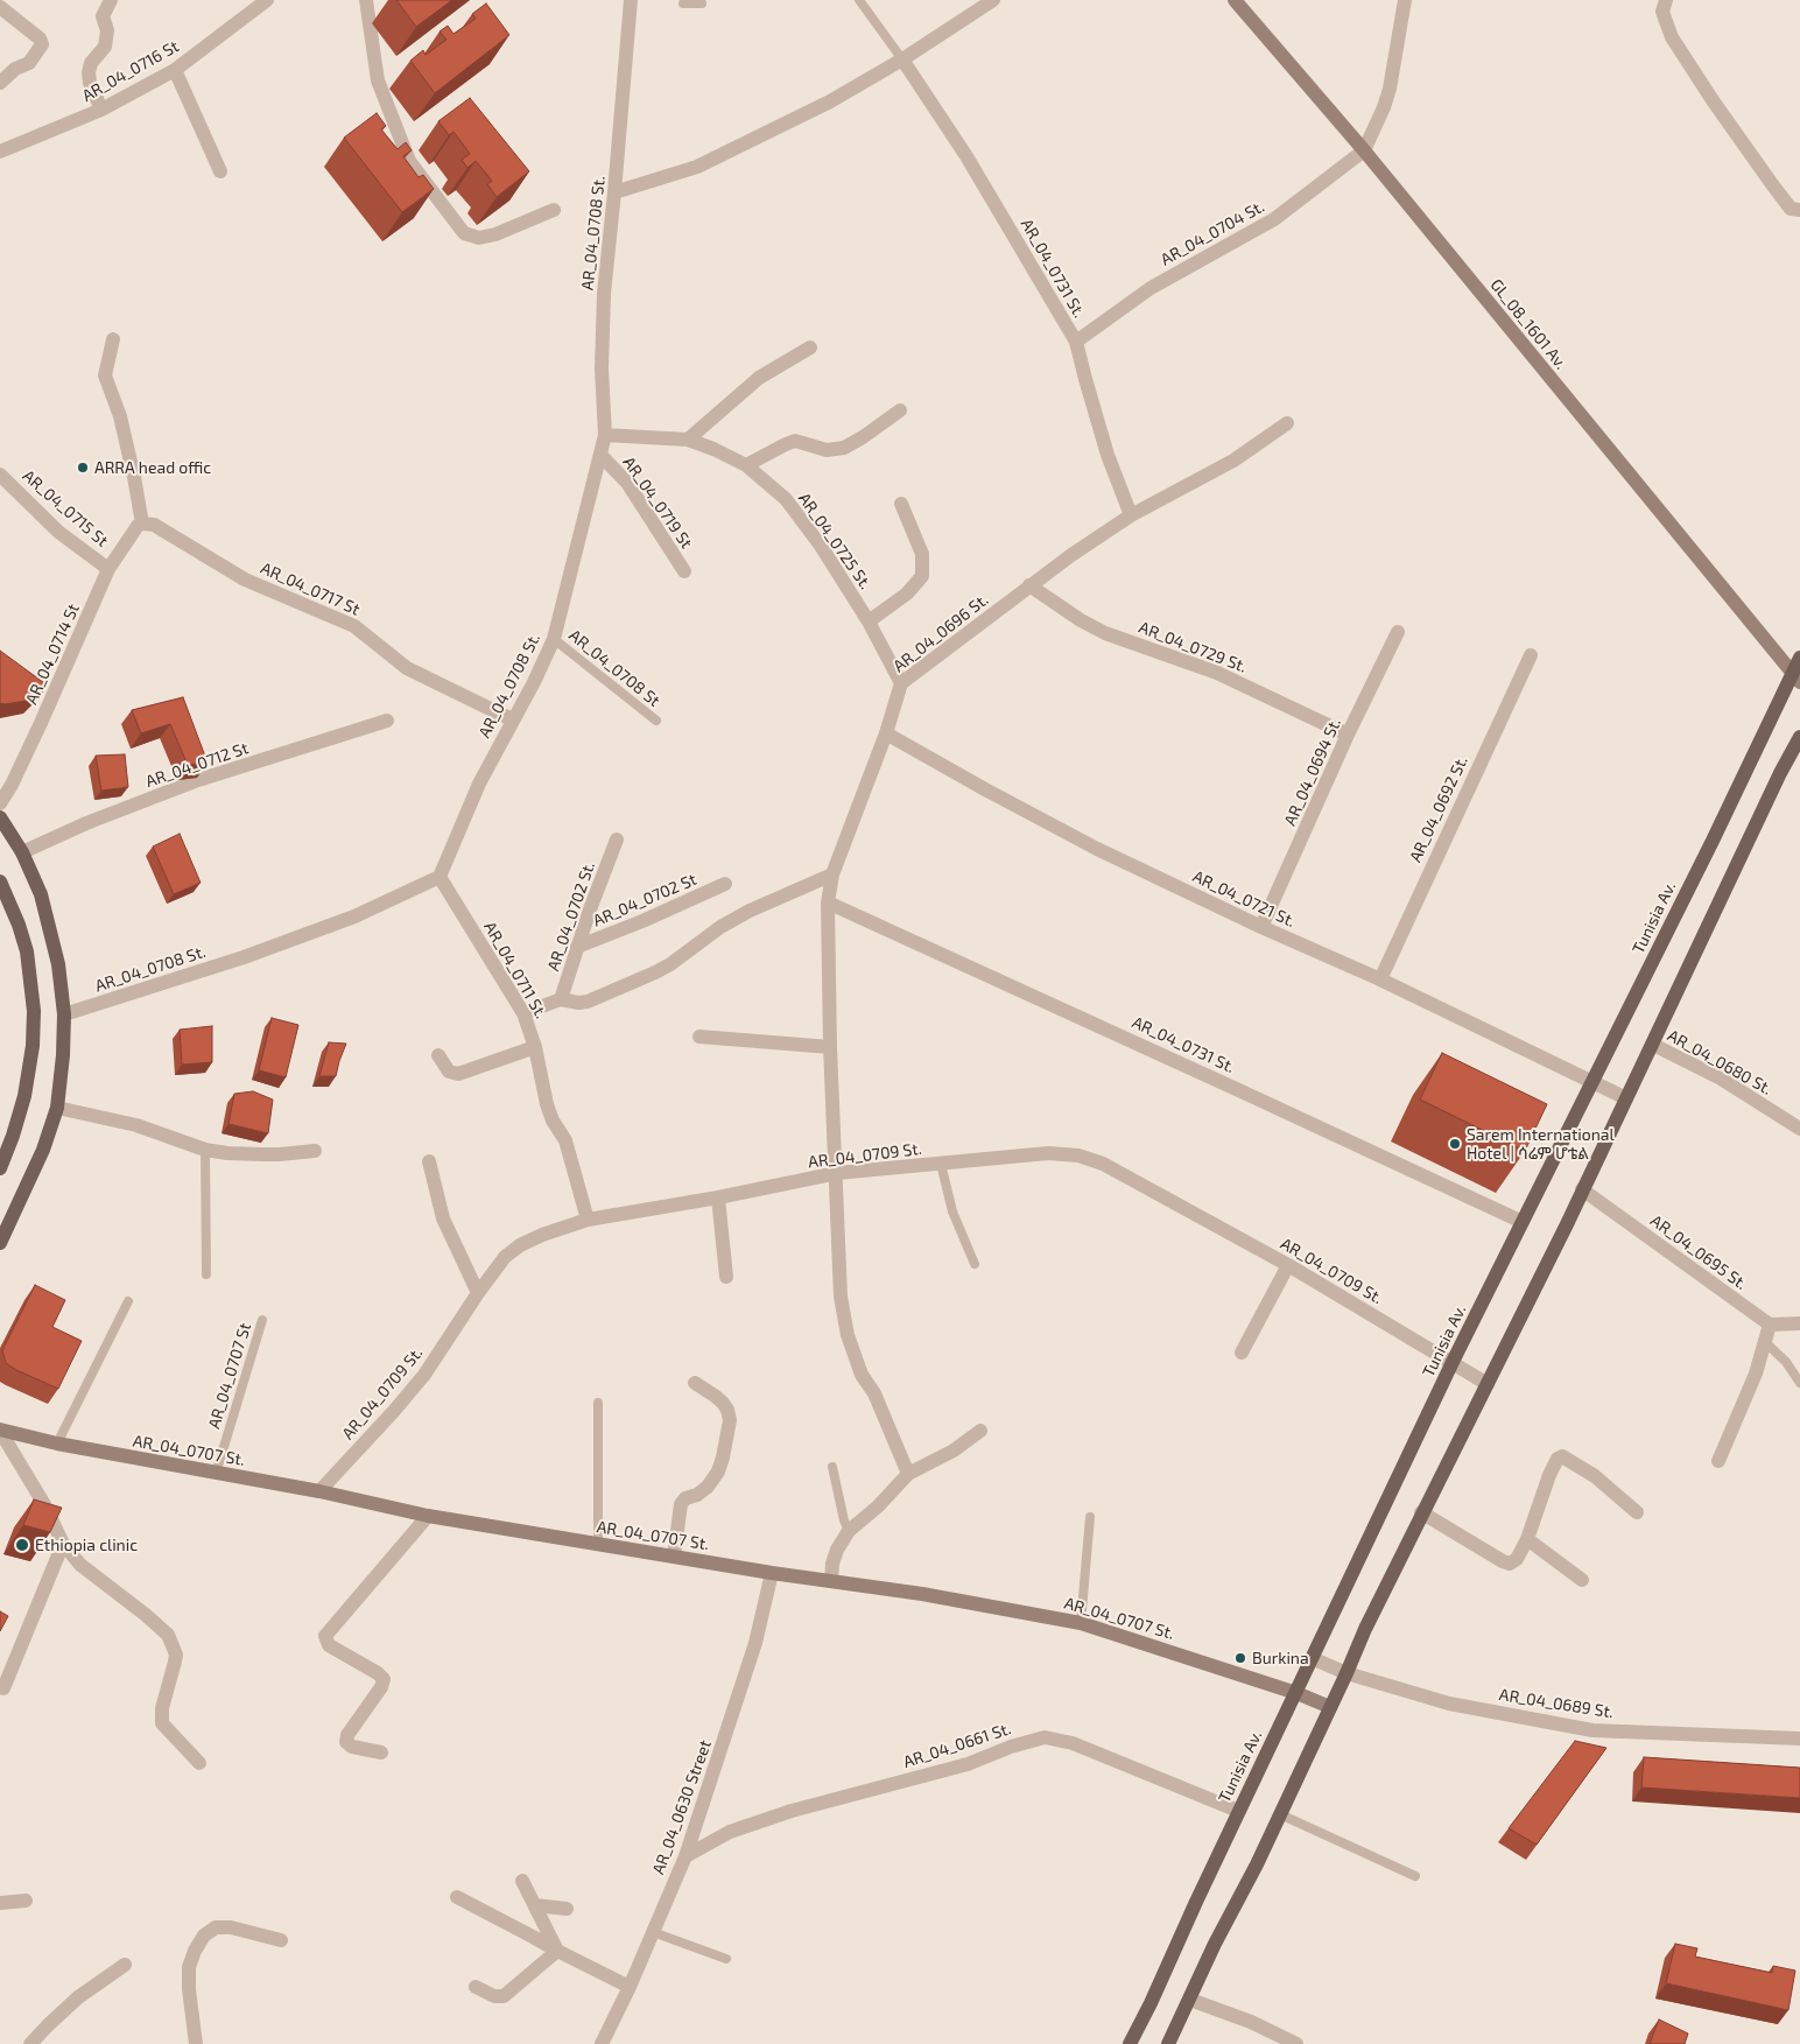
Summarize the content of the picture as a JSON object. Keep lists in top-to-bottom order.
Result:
{
  "streets": {
    "main road": ["Tunisia Av."],
    "street": [
      "AR_04_0716 St",
      "AR_04_0708 St.",
      "AR_04_0704 St.",
      "AR_04_0731 St.",
      "GL_08_1601 Av.",
      "AR_04_0719 St",
      "AR_04_0715 St",
      "AR_04_0725 St.",
      "AR_04_0717 St",
      "AR_04_0696 St.",
      "AR_04_0729 St.",
      "AR_04_0714 St",
      "AR_04_0712 St",
      "AR_04_0694 St.",
      "AR_04_0692 St.",
      "AR_04_0721 St.",
      "AR_04_0702 St",
      "AR_04_0702 St.",
      "AR_04_0711 St.",
      "AR_04_0680 St.",
      "AR_04_0709 St.",
      "AR_04_0695 St.",
      "AR_04_0707 St.",
      "AR_04_0689 St.",
      "AR_04_0661 St.",
      "AR_04_0630 Street"
    ],
    "lane": ["AR_04_0708 St", "AR_04_0707 St"]
  },
  "crossings": [
    ["AR_04_0708 St.", "AR_04_0719 St"],
    ["AR_04_0708 St.", "AR_04_0725 St."],
    ["AR_04_0708 St.", "AR_04_0717 St"],
    ["AR_04_0708 St.", "AR_04_0708 St"],
    ["AR_04_0708 St.", "AR_04_0711 St."],
    ["AR_04_0704 St.", "AR_04_0731 St."],
    ["AR_04_0704 St.", "GL_08_1601 Av."],
    ["AR_04_0731 St.", "AR_04_0696 St."],
    ["AR_04_0731 St.", "Tunisia Av."],
    ["GL_08_1601 Av.", "Tunisia Av."],
    ["AR_04_0715 St", "AR_04_0714 St"],
    ["AR_04_0725 St.", "AR_04_0696 St."],
    ["AR_04_0717 St", "AR_04_0714 St"],
    ["AR_04_0696 St.", "AR_04_0729 St."],
    ["AR_04_0696 St.", "AR_04_0721 St."],
    ["AR_04_0696 St.", "AR_04_0709 St."],
    ["AR_04_0729 St.", "AR_04_0694 St."],
    ["AR_04_0694 St.", "AR_04_0721 St."],
    ["AR_04_0692 St.", "AR_04_0721 St."],
    ["AR_04_0721 St.", "Tunisia Av."],
    ["AR_04_0702 St", "AR_04_0702 St."],
    ["Tunisia Av.", "AR_04_0709 St."],
    ["Tunisia Av.", "AR_04_0707 St."],
    ["Tunisia Av.", "AR_04_0689 St."],
    ["Tunisia Av.", "AR_04_0661 St."],
    ["AR_04_0711 St.", "AR_04_0709 St."],
    ["AR_04_0709 St.", "AR_04_0707 St."],
    ["AR_04_0707 St", "AR_04_0707 St."],
    ["AR_04_0707 St.", "AR_04_0630 Street"],
    ["AR_04_0661 St.", "AR_04_0630 Street"]
  ],
  "places": [
    "ARRA head offic",
    "Sarem International Hotel | ሳሬም ሆቴል",
    "Ethiopia clinic",
    "Burkina"
  ]
}
